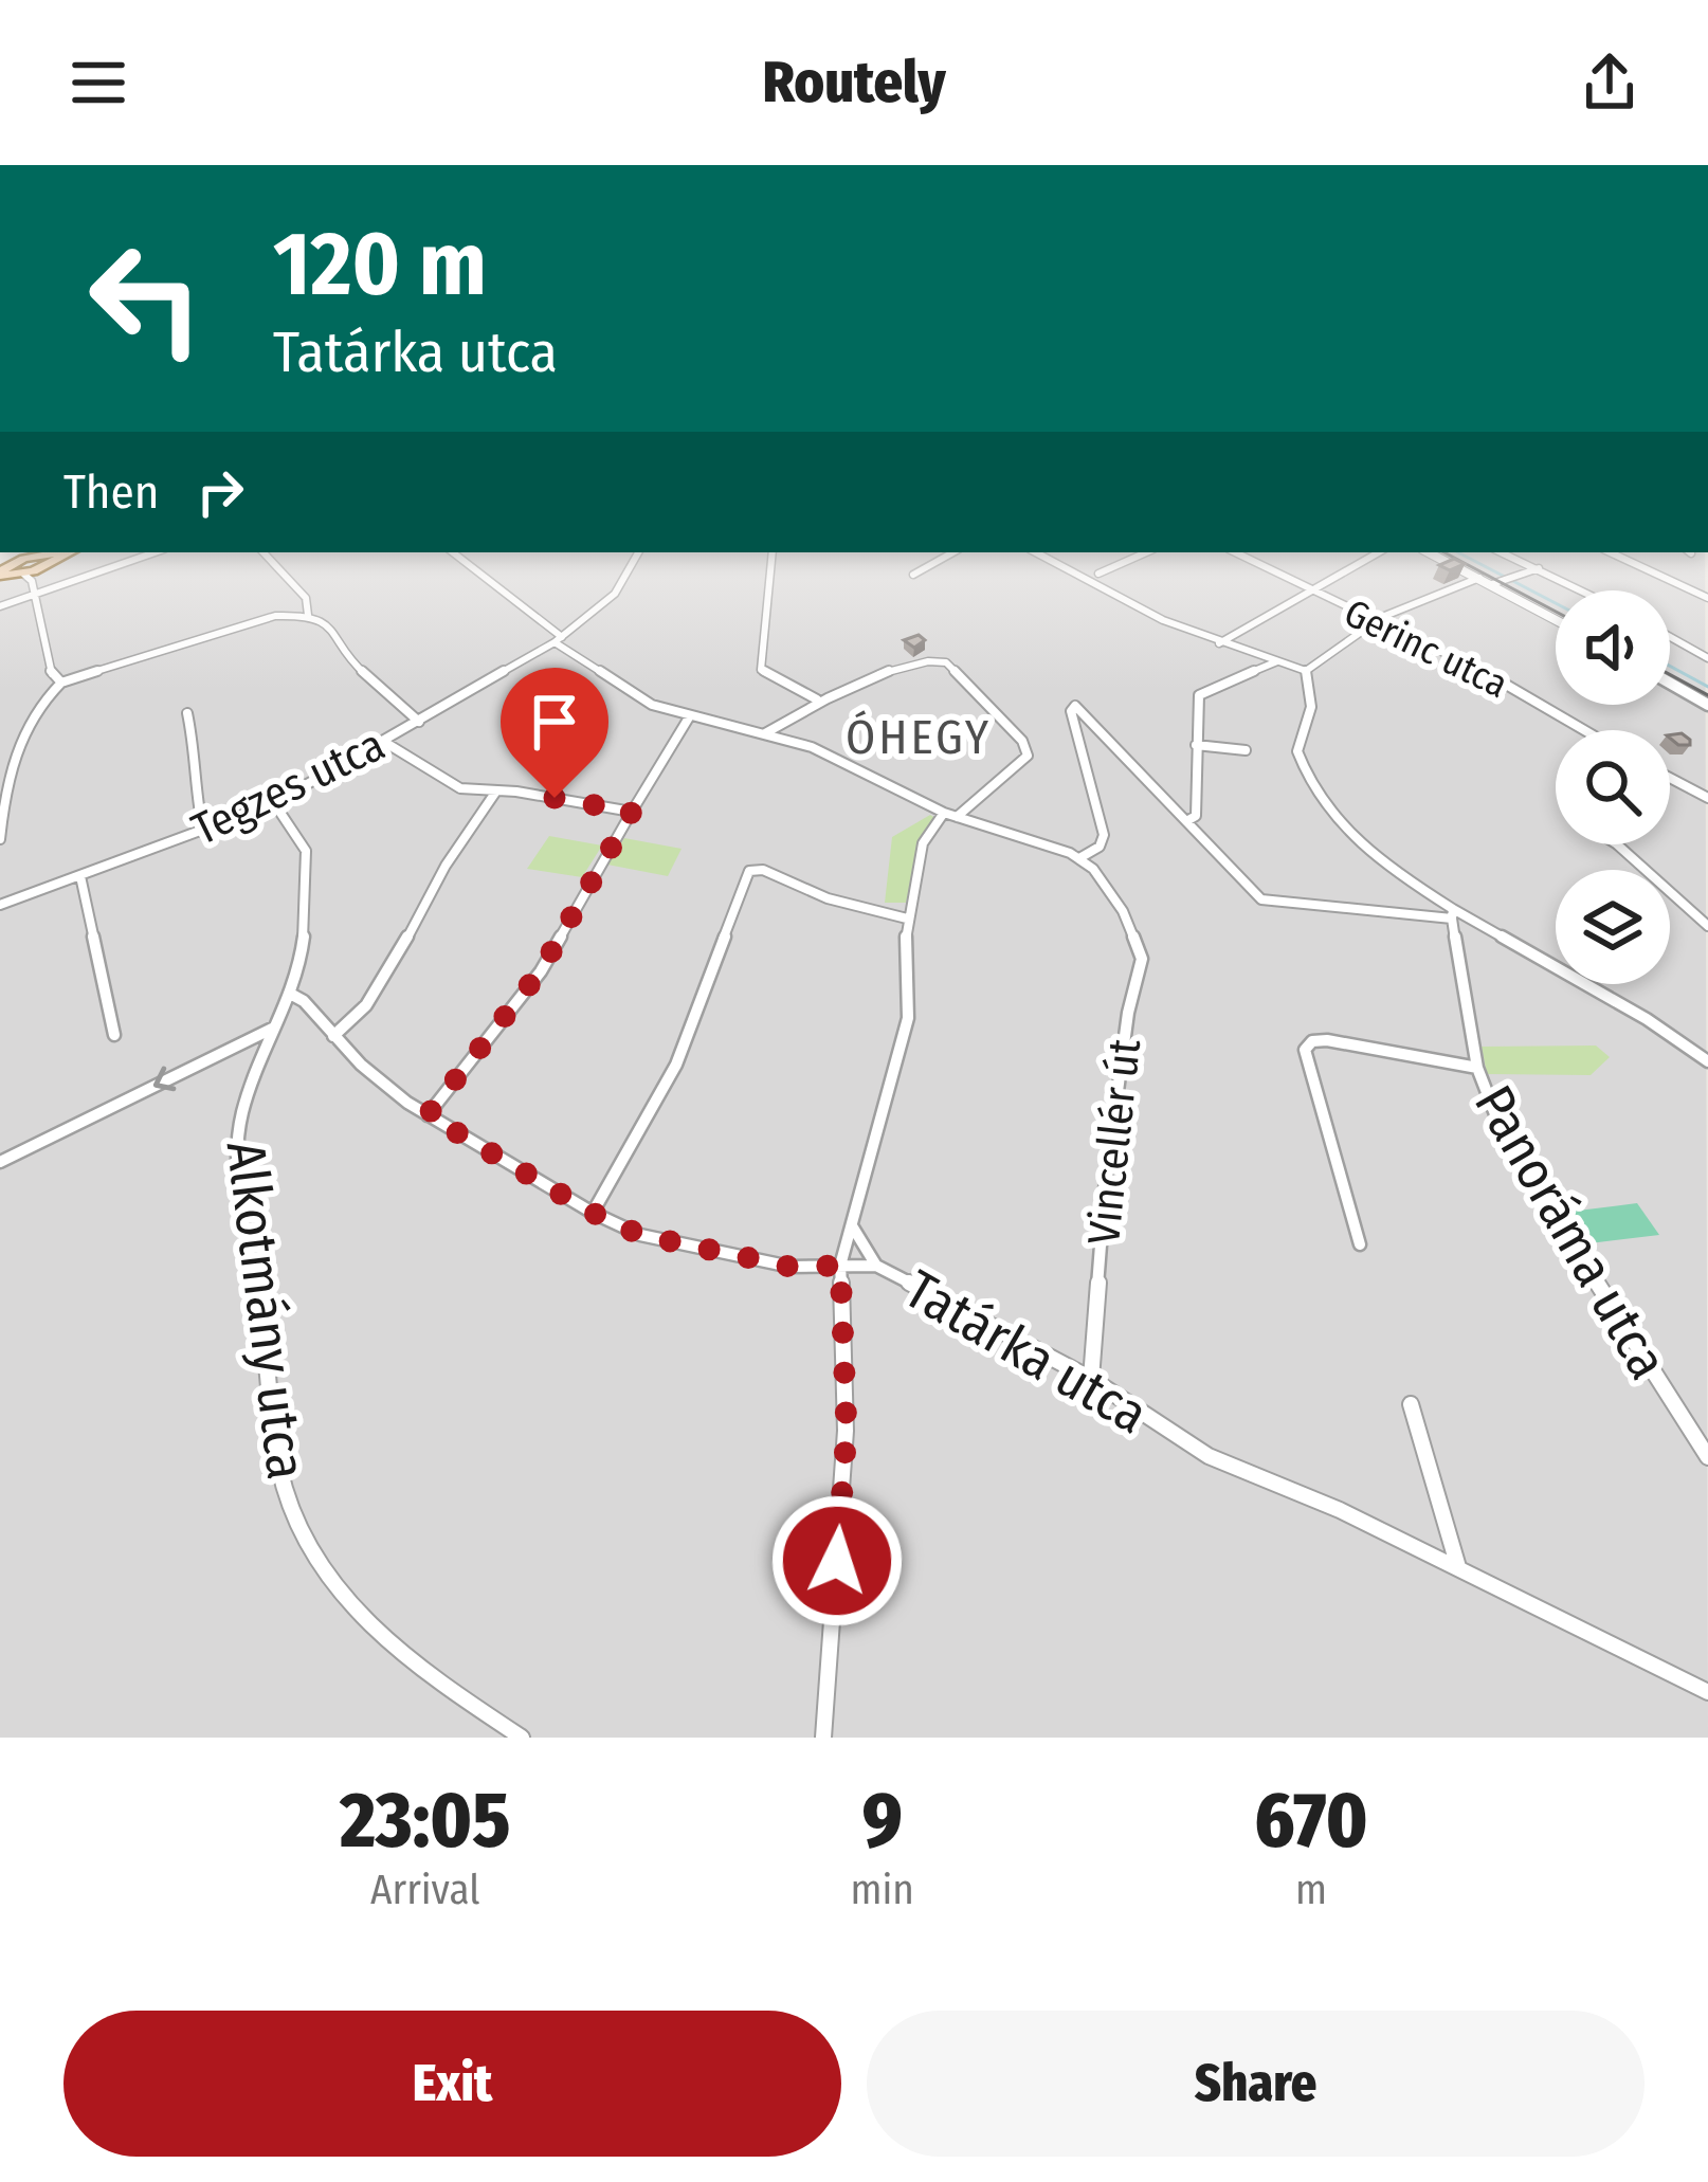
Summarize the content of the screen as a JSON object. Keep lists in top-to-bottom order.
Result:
{
  "streets": {
    "street": [
      "Gerinc utca",
      "Tegzes utca",
      "Vincellér út",
      "Panoráma utca",
      "Alkotmány utca",
      "Tatárka utca"
    ]
  },
  "crossings": [
    ["Tegzes utca", "Alkotmány utca"],
    ["Vincellér út", "Tatárka utca"],
    ["Alkotmány utca", "Tatárka utca"]
  ],
  "districts": ["ÓHEGY"],
  "page": {
    "header": "Routely",
    "turn": ["120 m", "Tatárka utca"],
    "then": "Then",
    "eta": [
      "23:05",
      "Arrival",
      "9",
      "min",
      "670",
      "m"
    ],
    "buttons": ["Exit", "Share"]
  }
}
